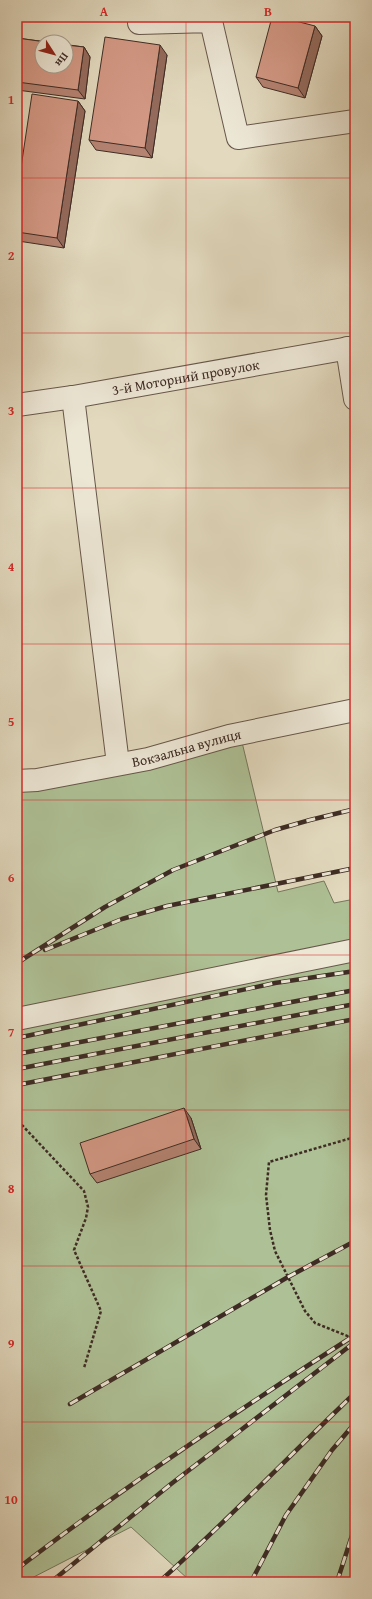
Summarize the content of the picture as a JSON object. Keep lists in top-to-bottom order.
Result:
{
  "streets": {
    "street": ["3-й Моторний провулок", "Вокзальна вулиця"]
  },
  "north": "bottom right",
  "grid": {
    "columns": ["A", "B"],
    "rows": [
      "1",
      "2",
      "3",
      "4",
      "5",
      "6",
      "7",
      "8",
      "9",
      "10"
    ]
  }
}
